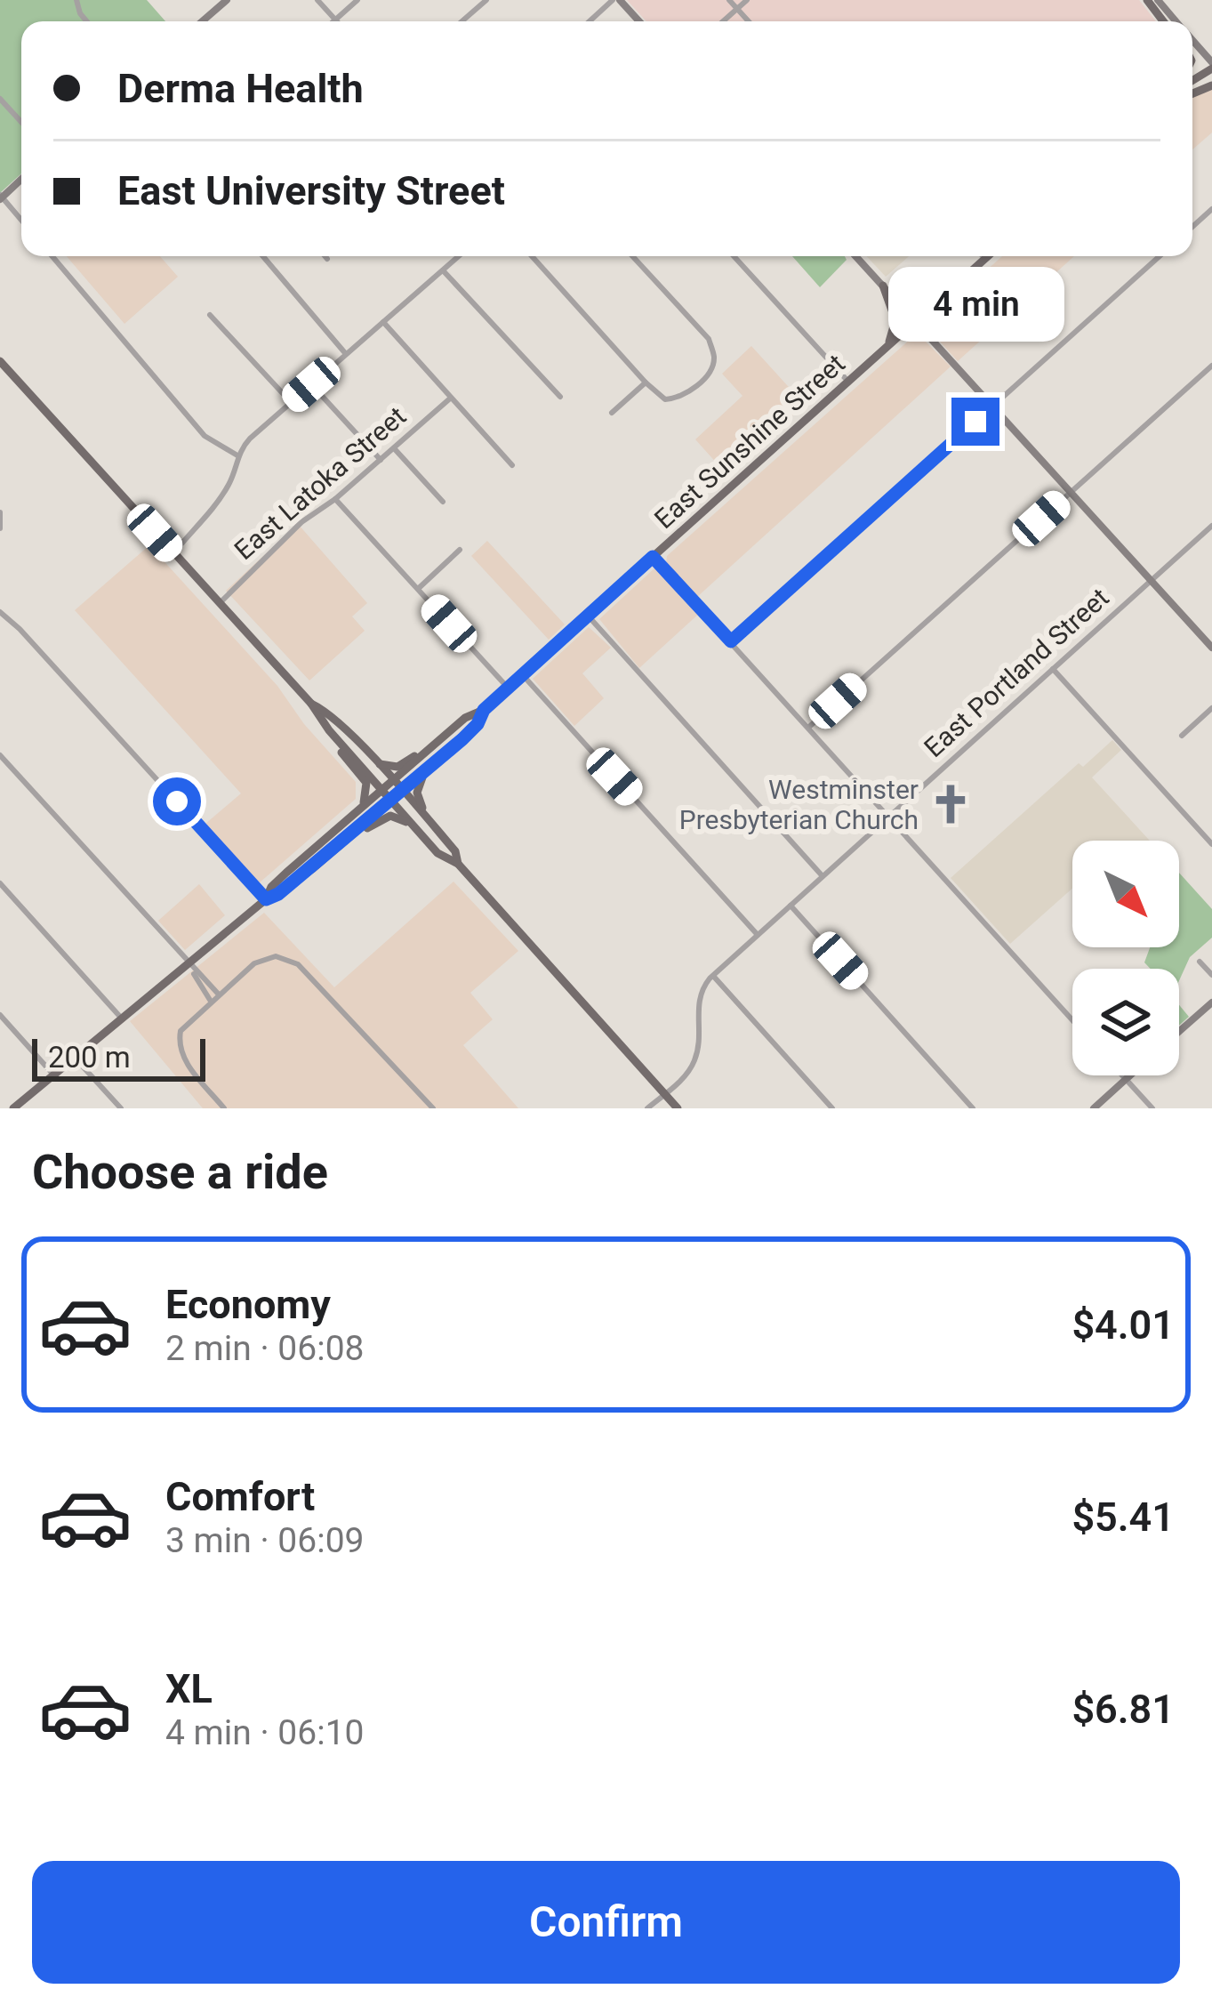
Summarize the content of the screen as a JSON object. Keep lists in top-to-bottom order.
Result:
{
  "streets": {
    "main road": ["East Sunshine Street"],
    "street": ["East Latoka Street", "East Portland Street"]
  },
  "places": {
    "church": ["Westminster Presbyterian Church"]
  },
  "scale_bar": "200 m",
  "north": "bottom right",
  "page": {
    "banner": ["Derma Health", "East University Street"],
    "bubble": "4 min",
    "scale": "200 m",
    "heading": "Choose a ride",
    "list": [
      {
        "name": "Economy",
        "note": "2 min · 06:08",
        "value": "$4.01"
      },
      {
        "name": "Comfort",
        "note": "3 min · 06:09",
        "value": "$5.41"
      },
      {
        "name": "XL",
        "note": "4 min · 06:10",
        "value": "$6.81"
      }
    ],
    "buttons": "Confirm"
  }
}
